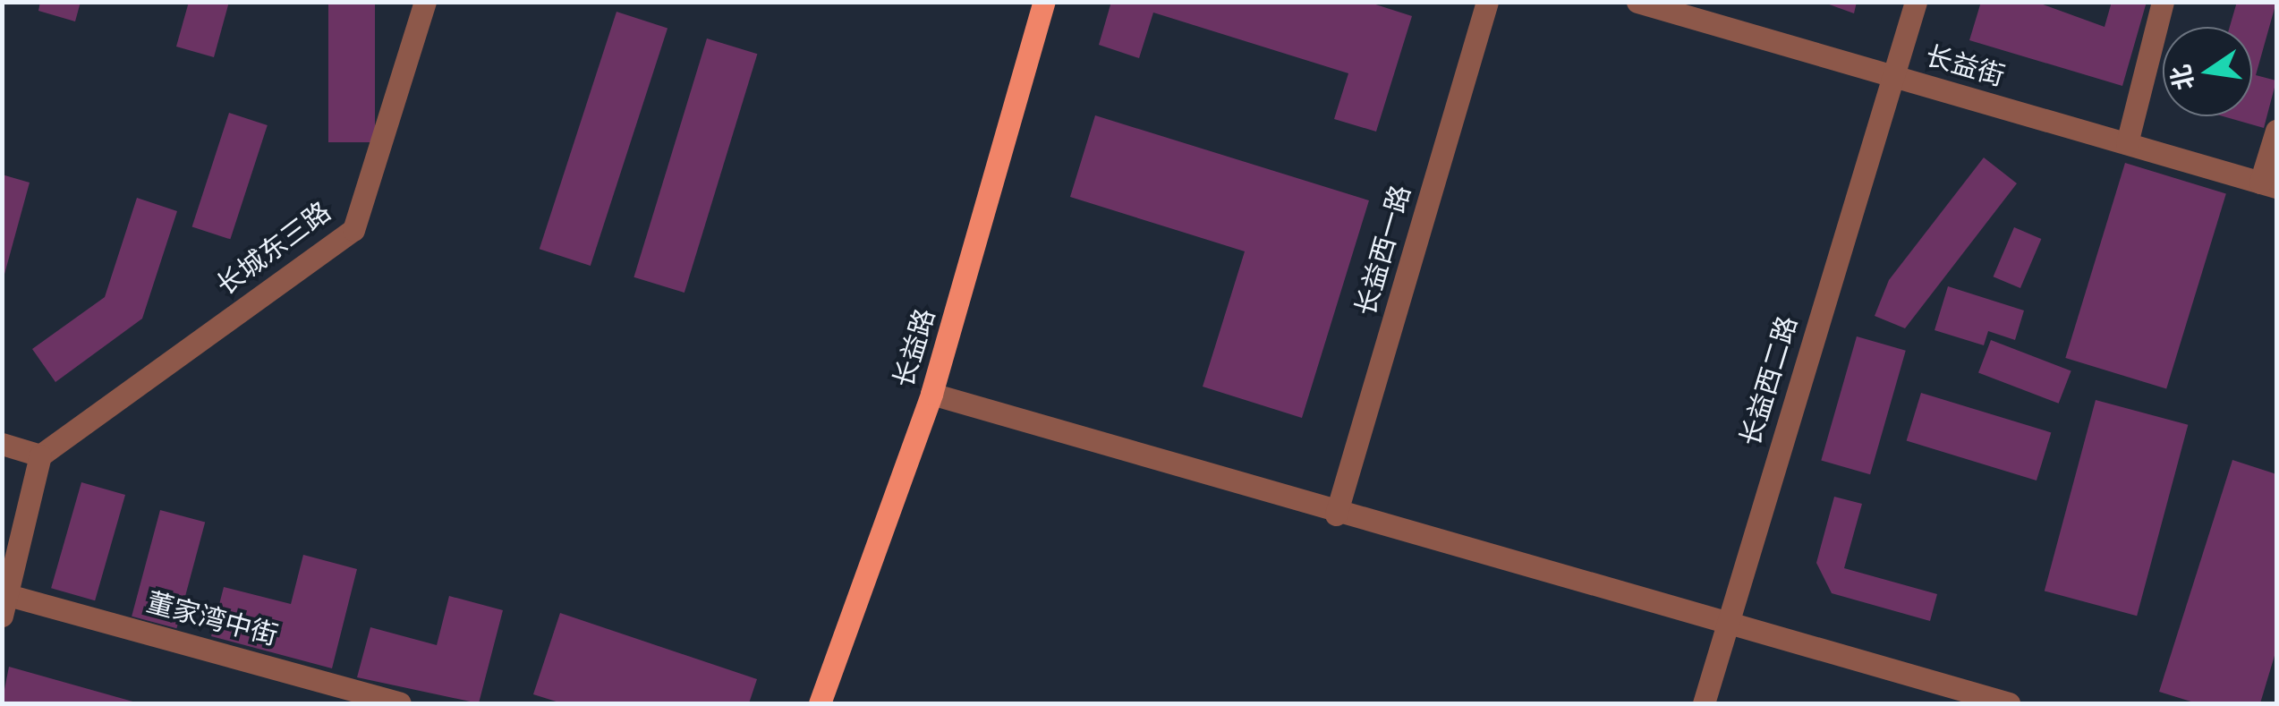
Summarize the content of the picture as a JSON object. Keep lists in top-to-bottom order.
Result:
{
  "streets": {
    "main road": ["长益路"],
    "street": [
      "长益街",
      "长城东三路",
      "长益西一路",
      "长益西二路",
      "董家湾中街"
    ]
  },
  "crossings": [
    ["长益街", "长益西二路"]
  ],
  "north": "left"
}
